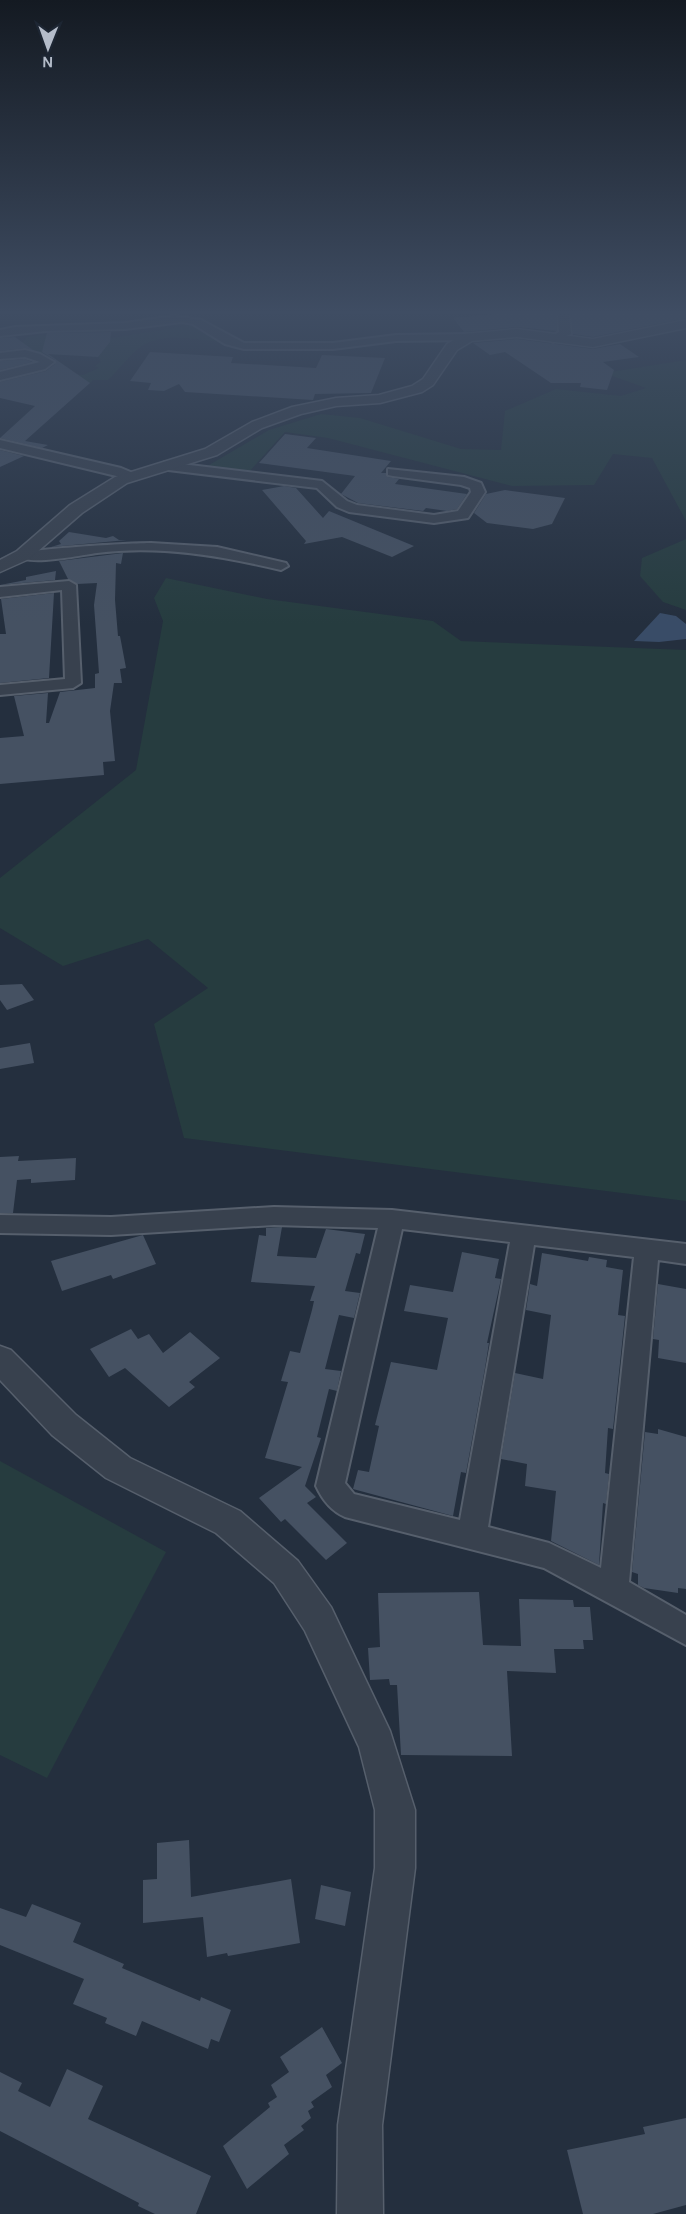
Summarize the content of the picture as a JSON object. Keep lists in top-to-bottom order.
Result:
{
  "north": "bottom"
}
